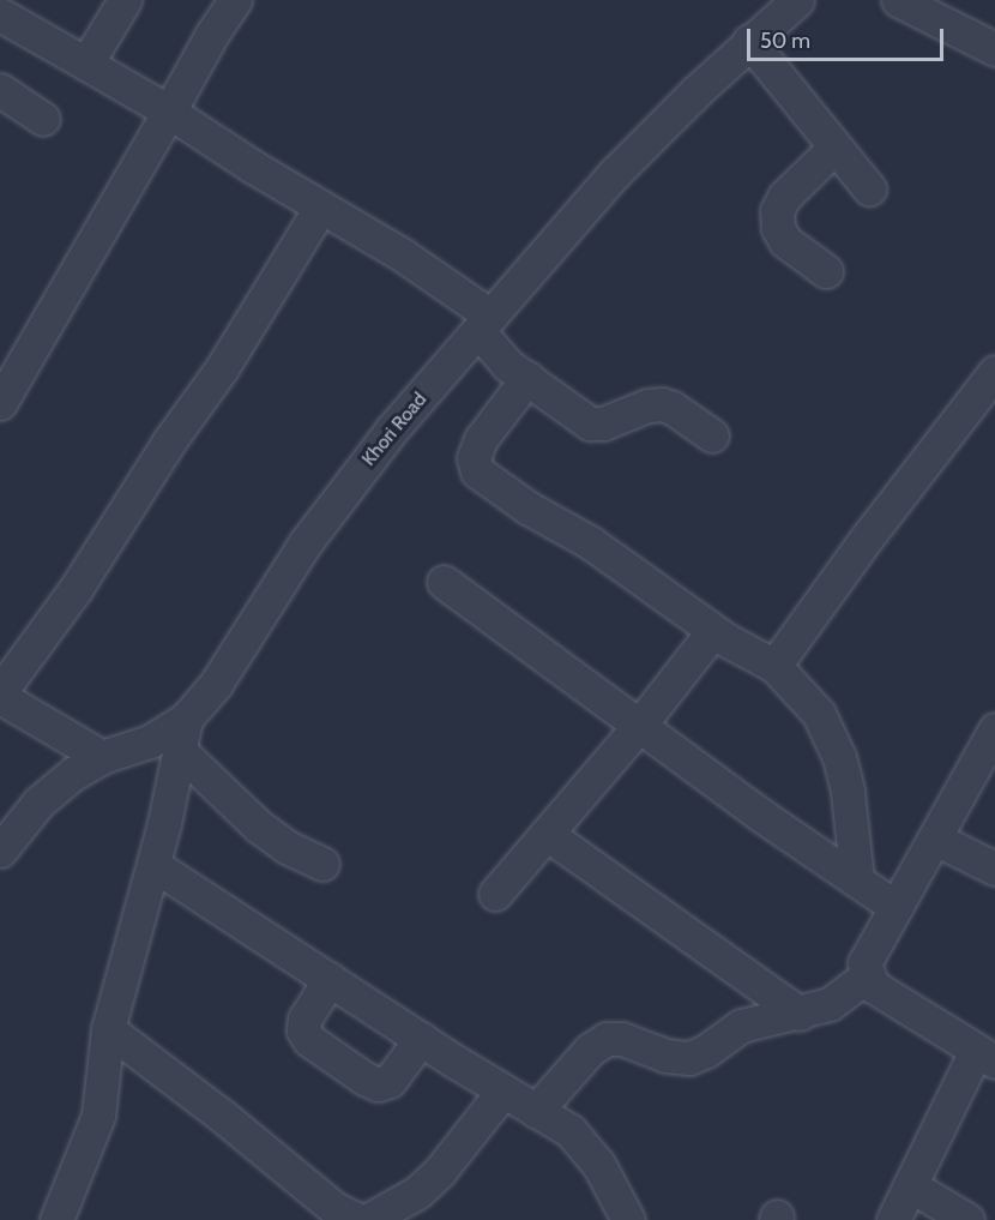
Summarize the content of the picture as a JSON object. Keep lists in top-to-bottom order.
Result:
{
  "streets": {
    "street": ["Khori Road"]
  },
  "scale_bar": "50 m"
}
